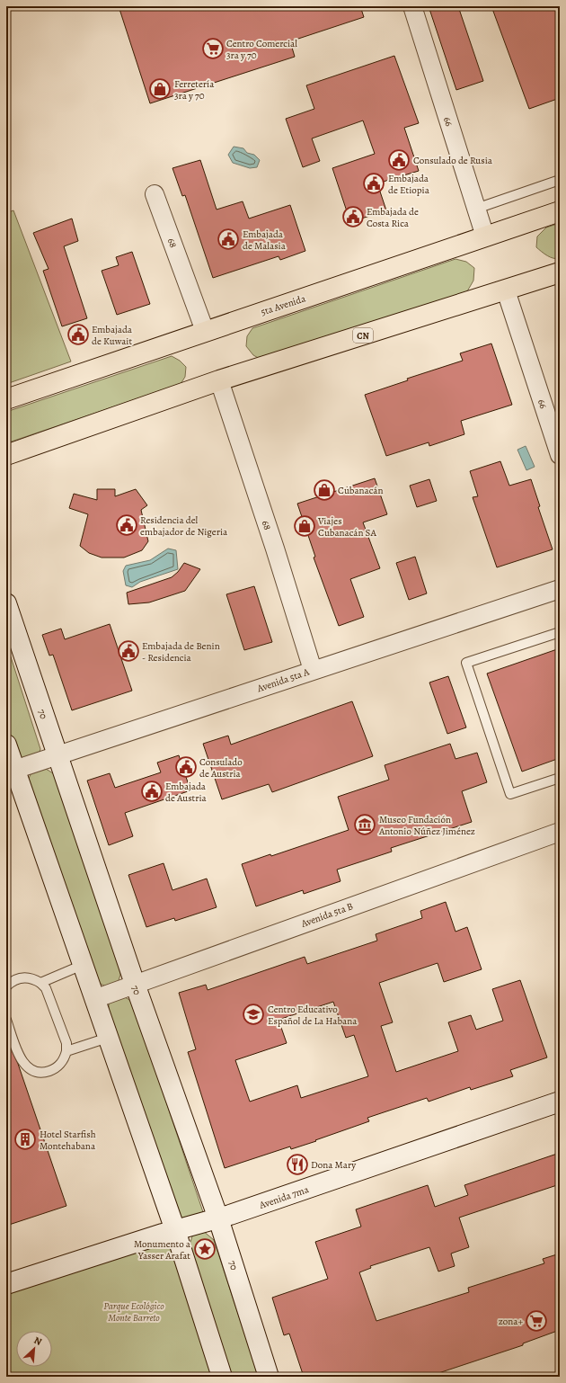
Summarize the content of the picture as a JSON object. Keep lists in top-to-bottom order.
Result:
{
  "streets": {
    "highway": ["5ta Avenida", "CN"],
    "main road": ["70", "Avenida 7ma"],
    "street": [
      "66",
      "68",
      "Avenida 5ta A",
      "Avenida 5ta B"
    ]
  },
  "crossings": [
    ["66", "5ta Avenida"],
    ["66", "CN"],
    ["68", "5ta Avenida"],
    ["68", "CN"],
    ["68", "Avenida 5ta A"],
    ["Avenida 5ta A", "70"],
    ["70", "Avenida 5ta B"],
    ["70", "Avenida 7ma"]
  ],
  "parks": ["Parque Ecológico Monte Barreto"],
  "places": {
    "supermarket": ["Centro Comercial 3ra y 70", "zona+"],
    "shop": ["Ferretería 3ra y 70", "Cubanacán", "Viajes Cubanacán SA"],
    "public building": [
      "Consulado de Rusia",
      "Embajada de Etiopia",
      "Embajada de Costa Rica",
      "Embajada de Malasia",
      "Embajada de Kuwait",
      "Residencia del embajador de Nigeria",
      "Embajada de Benin - Residencia",
      "Consulado de Austria",
      "Embajada de Austria"
    ],
    "museum": ["Museo Fundación Antonio Núñez Jiménez"],
    "school or university": ["Centro Educativo Español de La Habana"],
    "building": ["Hotel Starfish Montehabana"],
    "restaurant": ["Dona Mary"],
    "place": ["Monumento a Yasser Arafat"]
  },
  "north": "top right"
}
